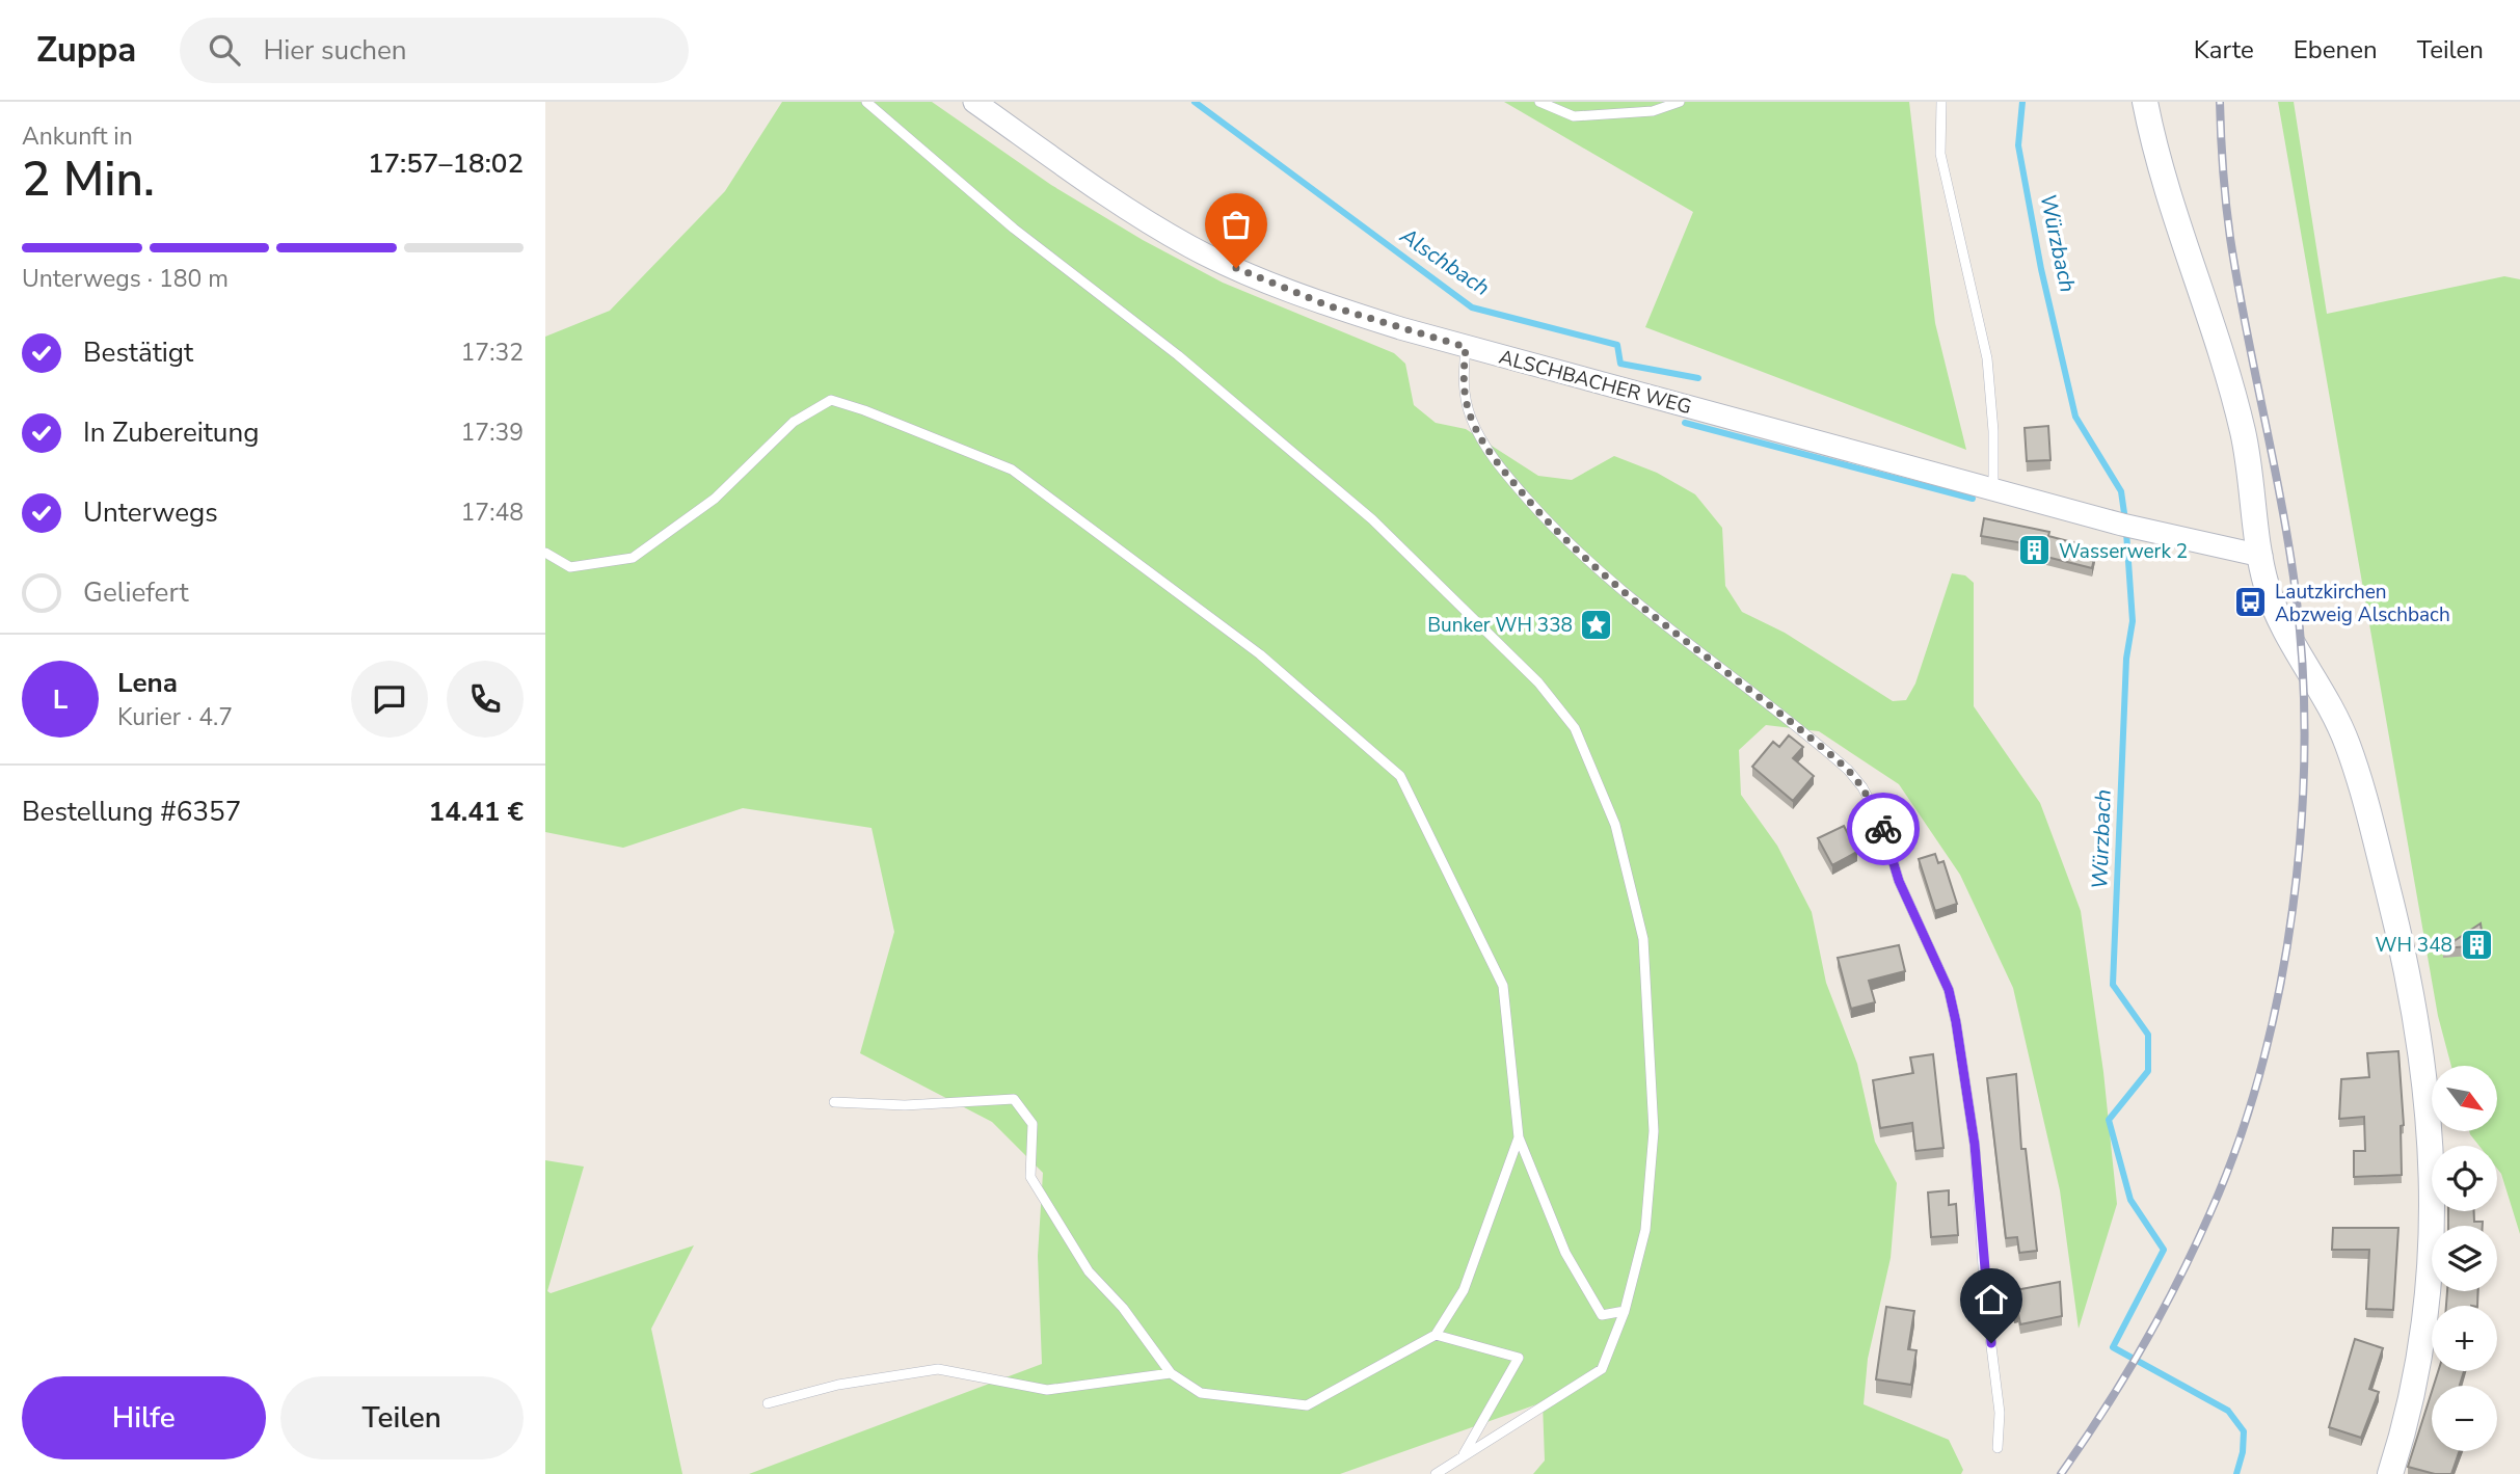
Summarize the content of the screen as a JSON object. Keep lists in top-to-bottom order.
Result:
{
  "streets": {
    "street": ["ALSCHBACHER WEG"]
  },
  "water": ["Würzbach", "Alschbach"],
  "places": {
    "building": ["Wasserwerk 2", "WH 348"],
    "bus stop": ["Lautzkirchen Abzweig Alschbach"],
    "place": ["Bunker WH 338"]
  },
  "north": "bottom right",
  "page": {
    "header": "Zuppa",
    "search": "Hier suchen",
    "nav": ["Karte", "Ebenen", "Teilen"],
    "heading": ["2 Min.", "Ankunft in", "17:57–18:02"],
    "panel": [
      "Lena",
      "Kurier · 4.7",
      "Bestellung #6357",
      "14.41 €"
    ],
    "bar": "Unterwegs · 180 m",
    "list": [
      ["Bestätigt", "17:32"],
      ["In Zubereitung", "17:39"],
      ["Unterwegs", "17:48"],
      "Geliefert"
    ],
    "round": "L",
    "map_buttons": ["+", "−"],
    "buttons": ["Hilfe", "Teilen"]
  }
}
